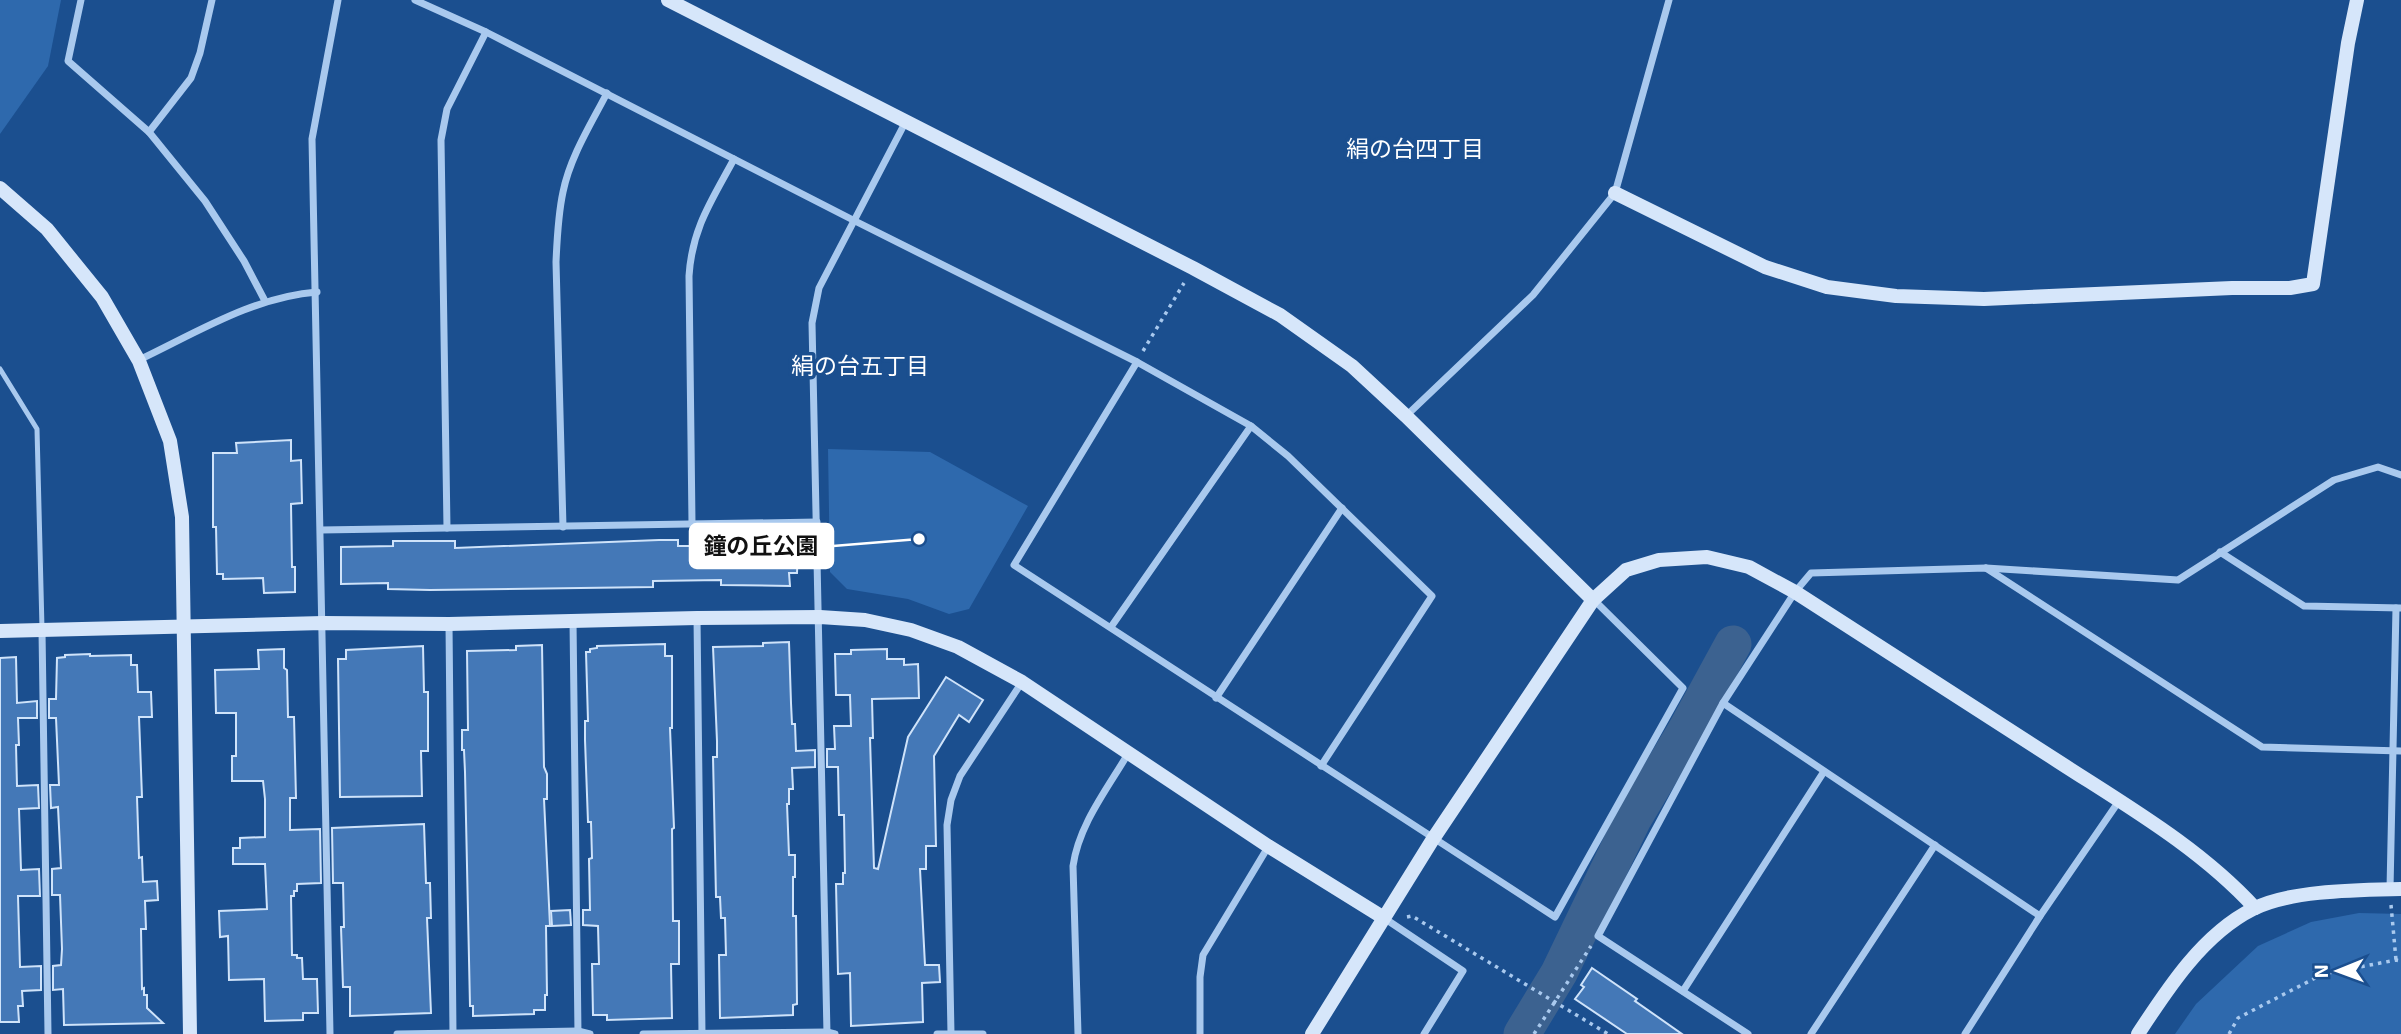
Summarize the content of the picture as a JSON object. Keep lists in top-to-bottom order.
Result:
{
  "districts": ["絹の台四丁目", "絹の台五丁目"],
  "places": ["鐘の丘公園"],
  "north": "left"
}
